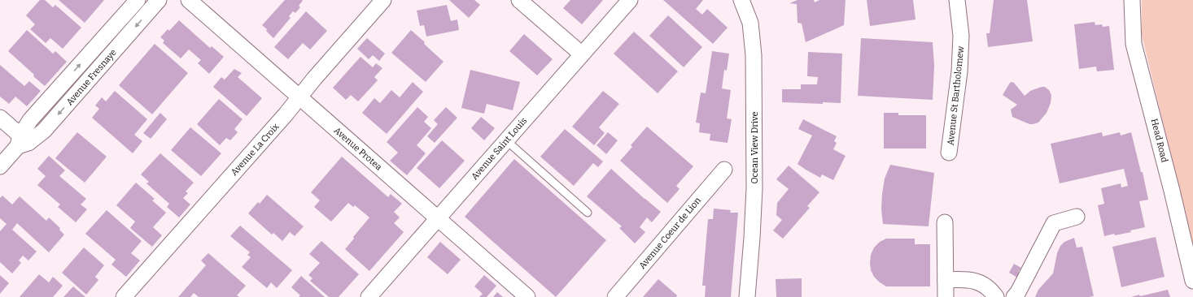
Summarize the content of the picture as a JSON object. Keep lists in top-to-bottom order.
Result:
{
  "streets": {
    "street": [
      "Avenue Fresnaye",
      "Avenue St Bartholomew",
      "Head Road",
      "Ocean View Drive",
      "Avenue Protea",
      "Avenue Saint Louis",
      "Avenue La Croix",
      "Avenue Coeur de Lion"
    ]
  },
  "crossings": [
    ["Avenue Protea", "Avenue Saint Louis"],
    ["Avenue Protea", "Avenue La Croix"]
  ]
}
